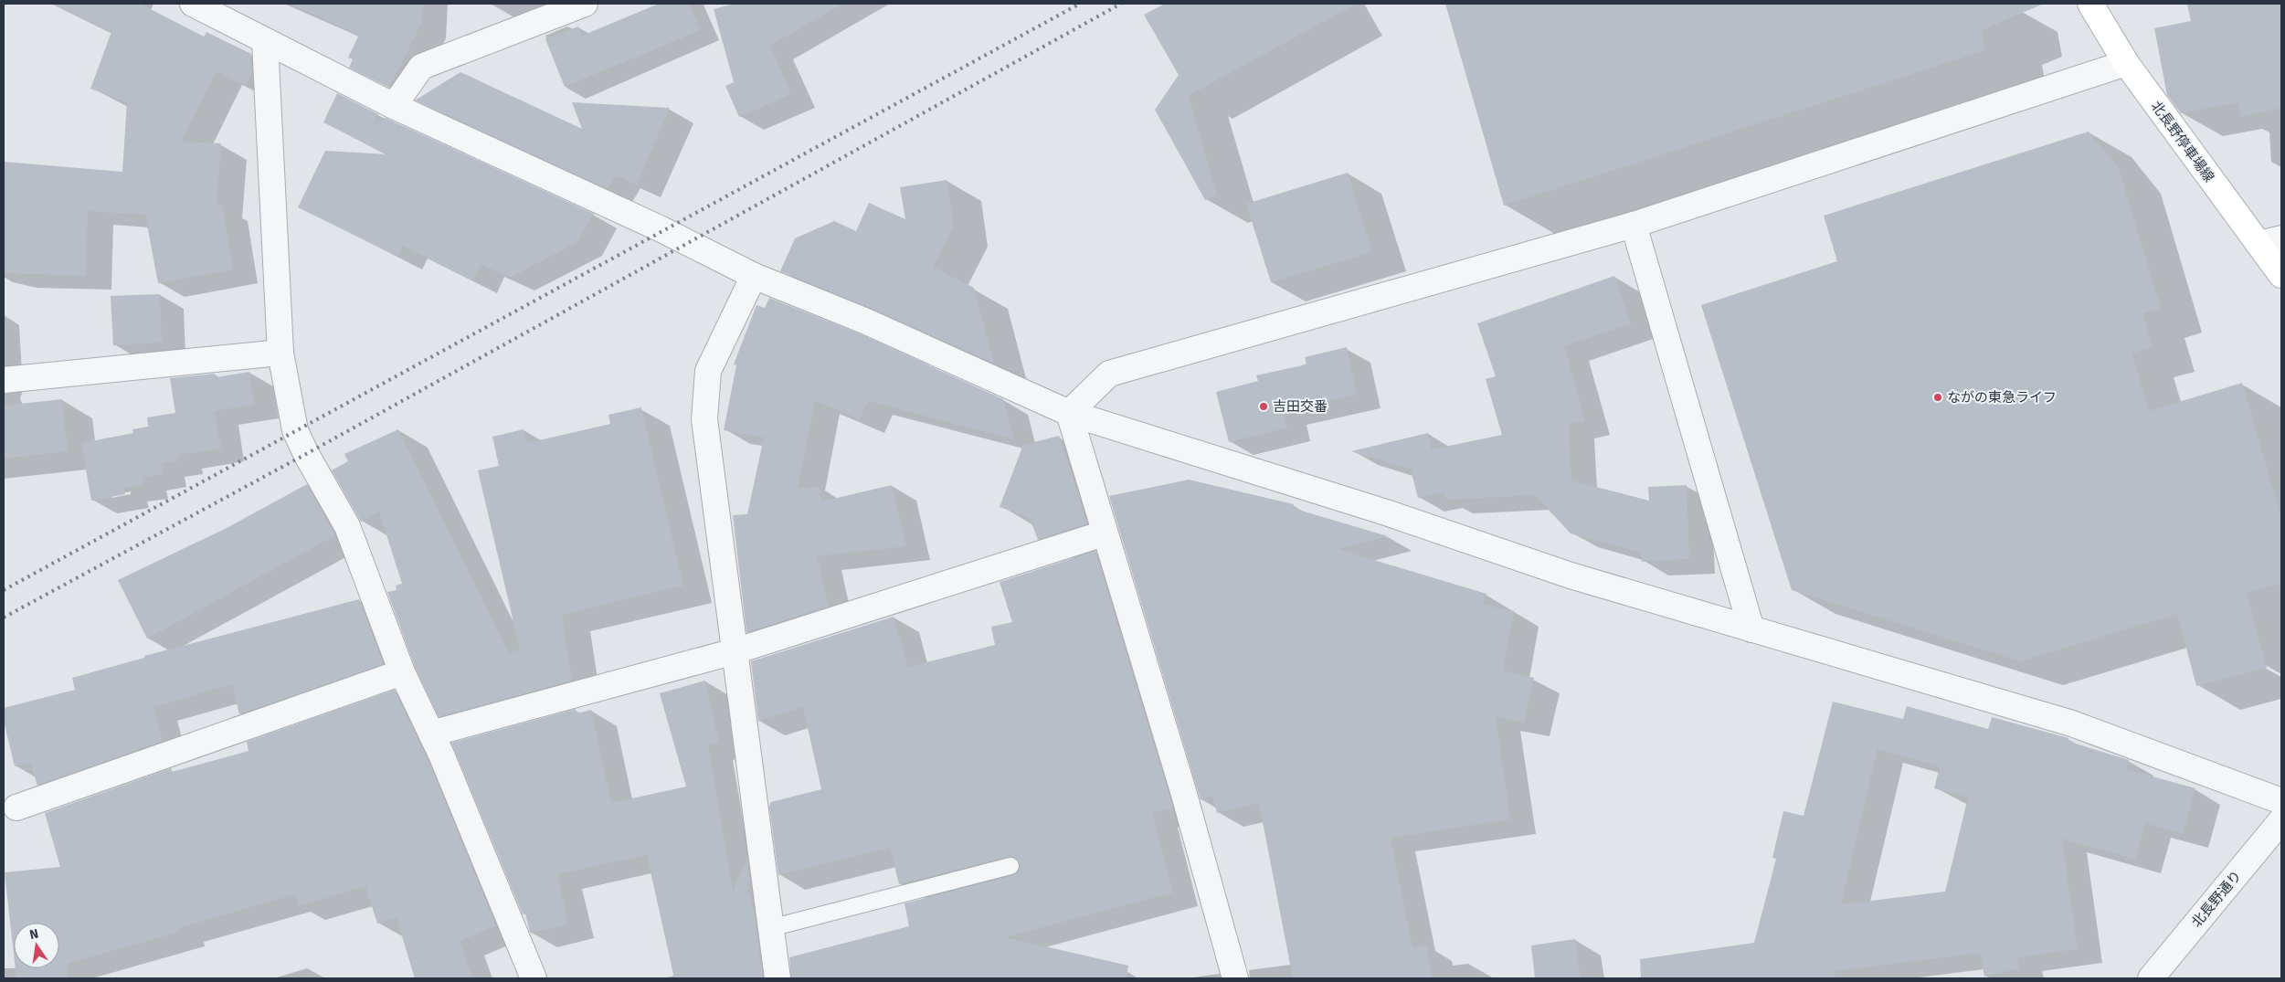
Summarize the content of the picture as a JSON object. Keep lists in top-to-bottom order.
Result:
{
  "streets": {
    "main road": ["北長野停車場線"],
    "street": ["北長野通り"]
  },
  "places": ["ながの東急ライフ", "吉田交番"],
  "north": "top"
}
